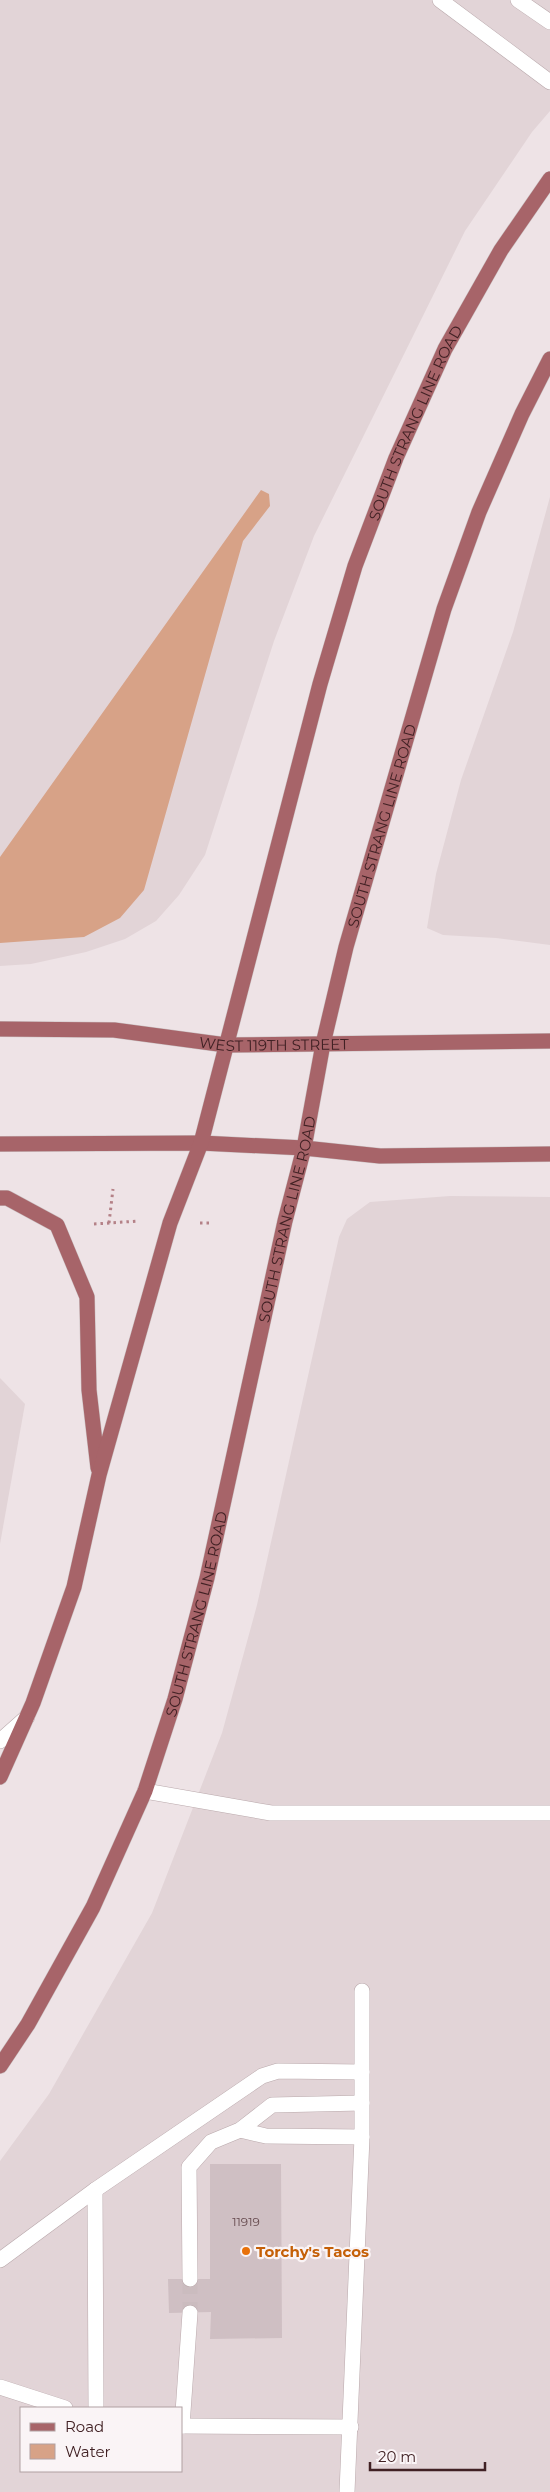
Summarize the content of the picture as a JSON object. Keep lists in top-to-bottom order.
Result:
{
  "streets": {
    "main road": ["SOUTH STRANG LINE ROAD", "WEST 119TH STREET"]
  },
  "crossings": [
    ["SOUTH STRANG LINE ROAD", "WEST 119TH STREET"]
  ],
  "places": ["Torchy's Tacos"],
  "house_numbers": ["11919"],
  "legend": ["Road", "Water"],
  "scale_bar": "20 m"
}
